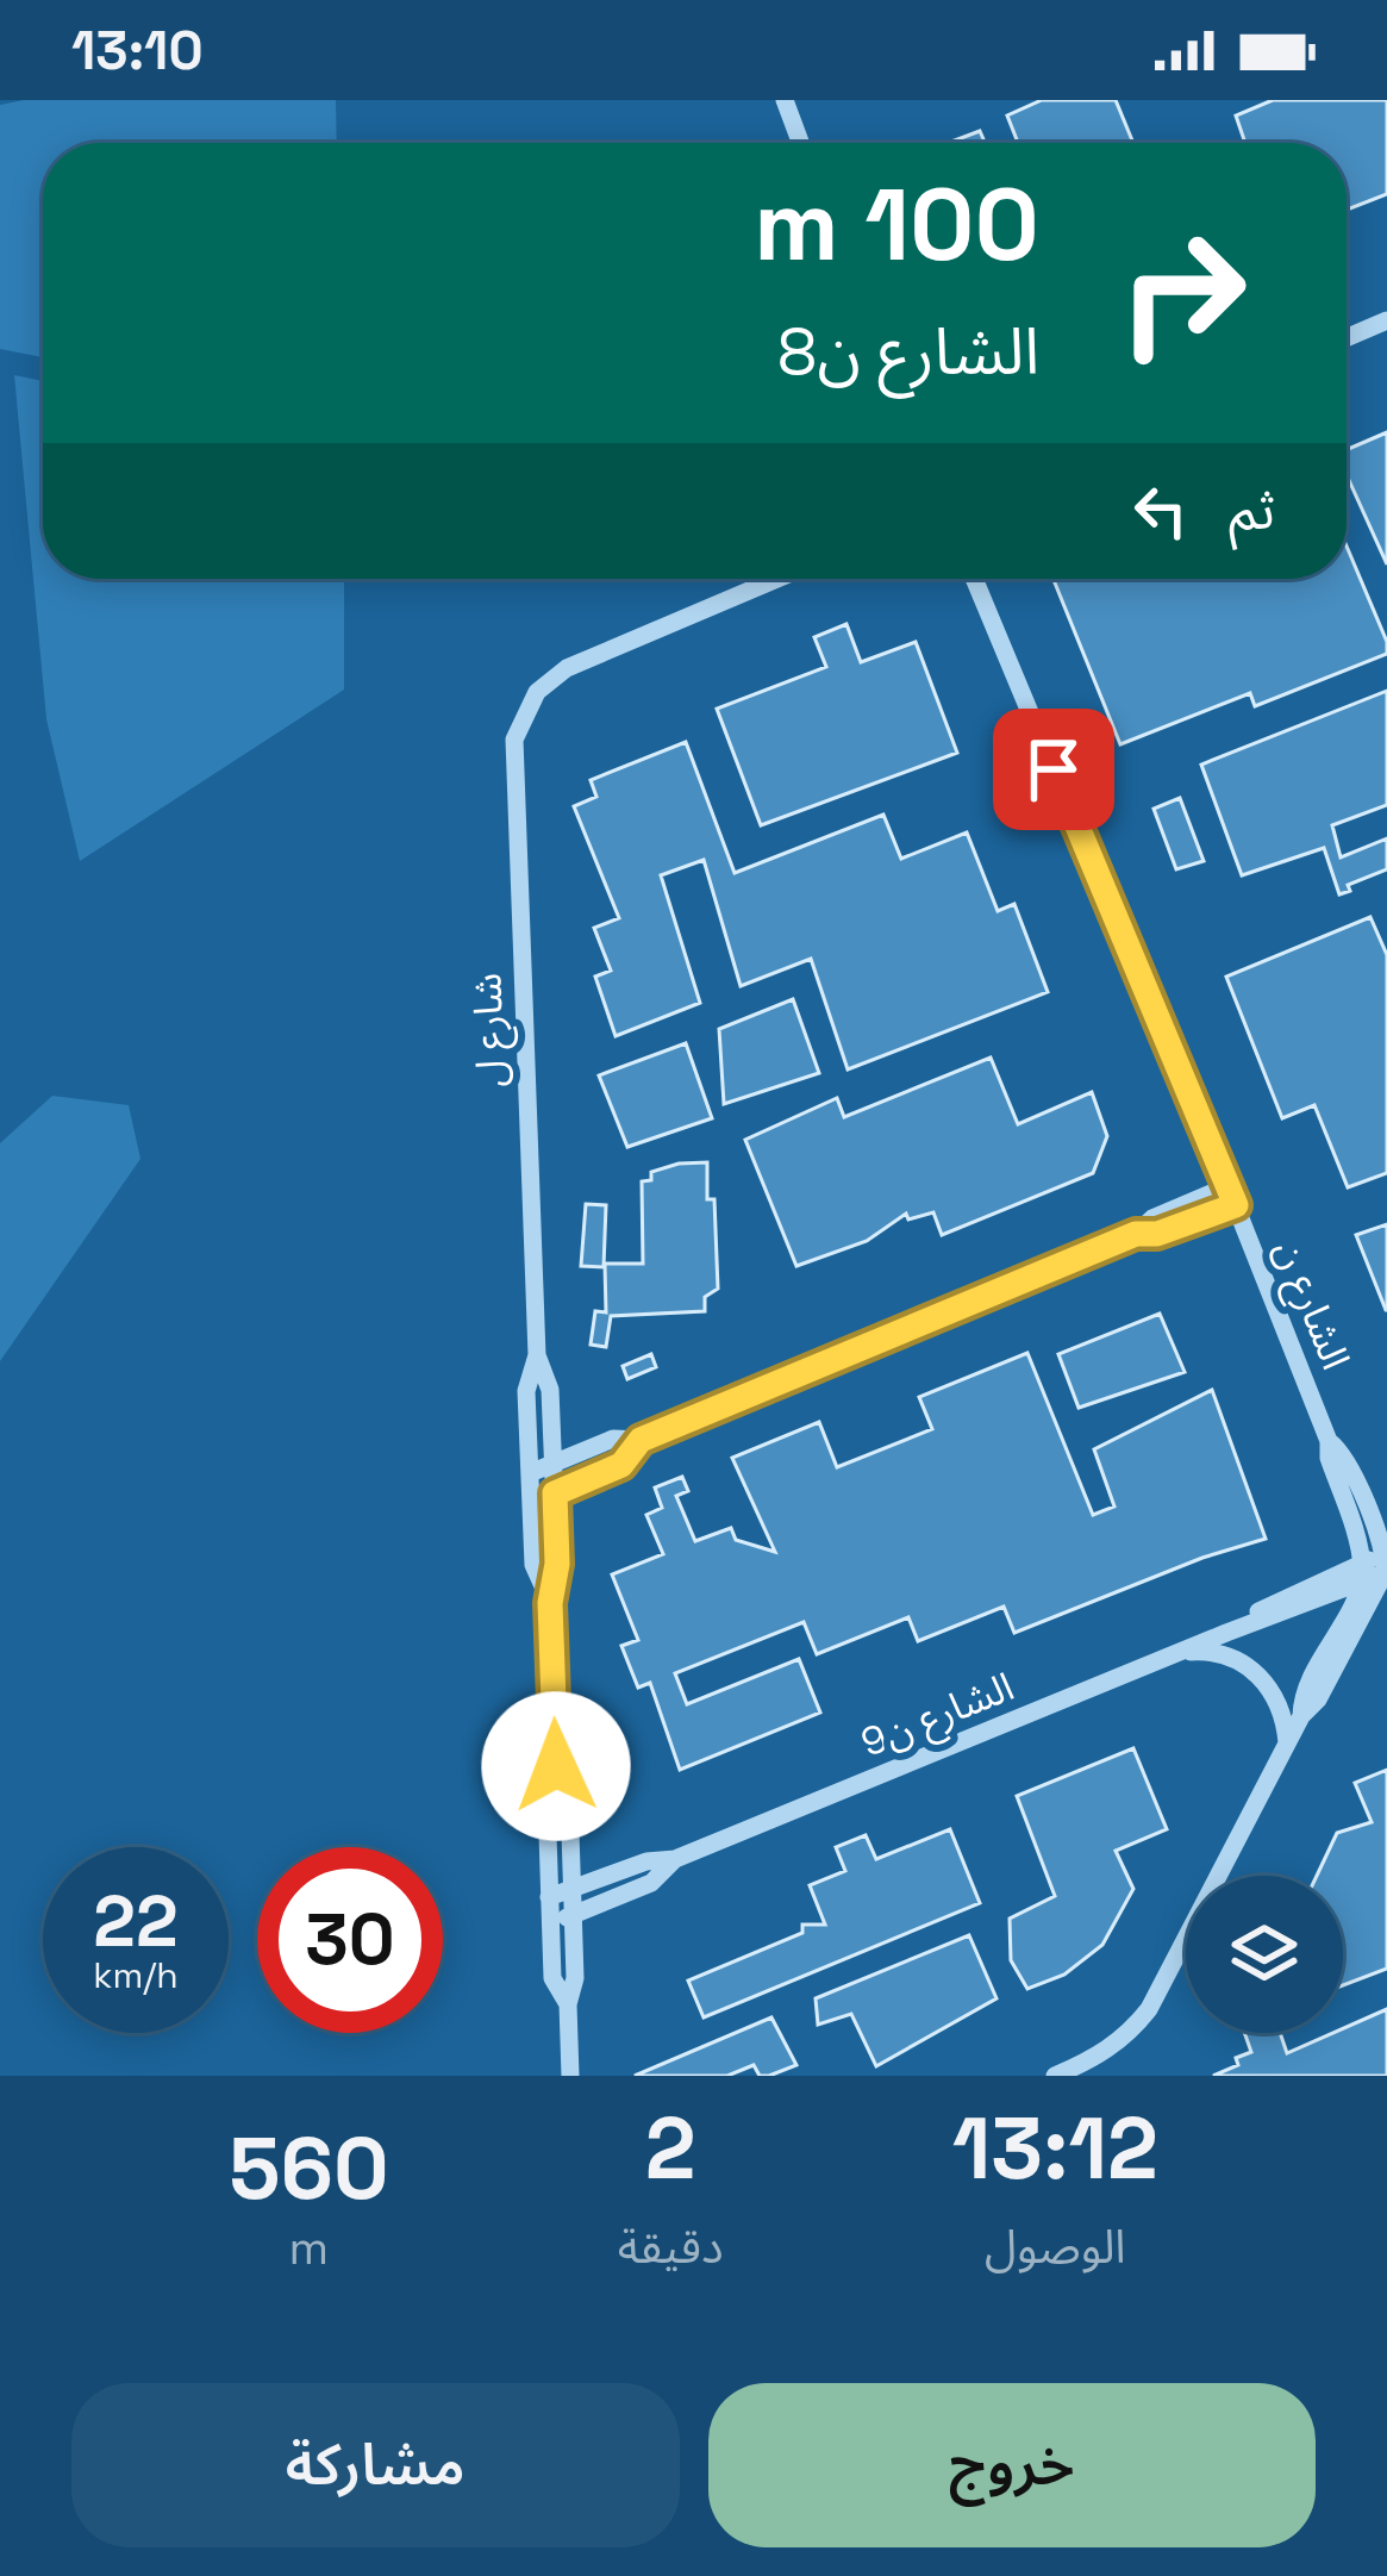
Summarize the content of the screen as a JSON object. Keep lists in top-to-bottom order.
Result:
{
  "streets": {
    "street": ["شارع ل", "الشارع ن", "الشارع ن9"]
  },
  "crossings": [
    ["شارع ل", "الشارع ن9"],
    ["الشارع ن", "الشارع ن9"]
  ],
  "page": {
    "status": "13:10",
    "turn": ["100 m", "الشارع ن8"],
    "then": "ثم",
    "speed": "22 km/h",
    "limit": "30",
    "eta": [
      "13:12",
      "الوصول",
      "2",
      "دقيقة",
      "560",
      "m"
    ],
    "buttons": ["خروج", "مشاركة"]
  }
}
